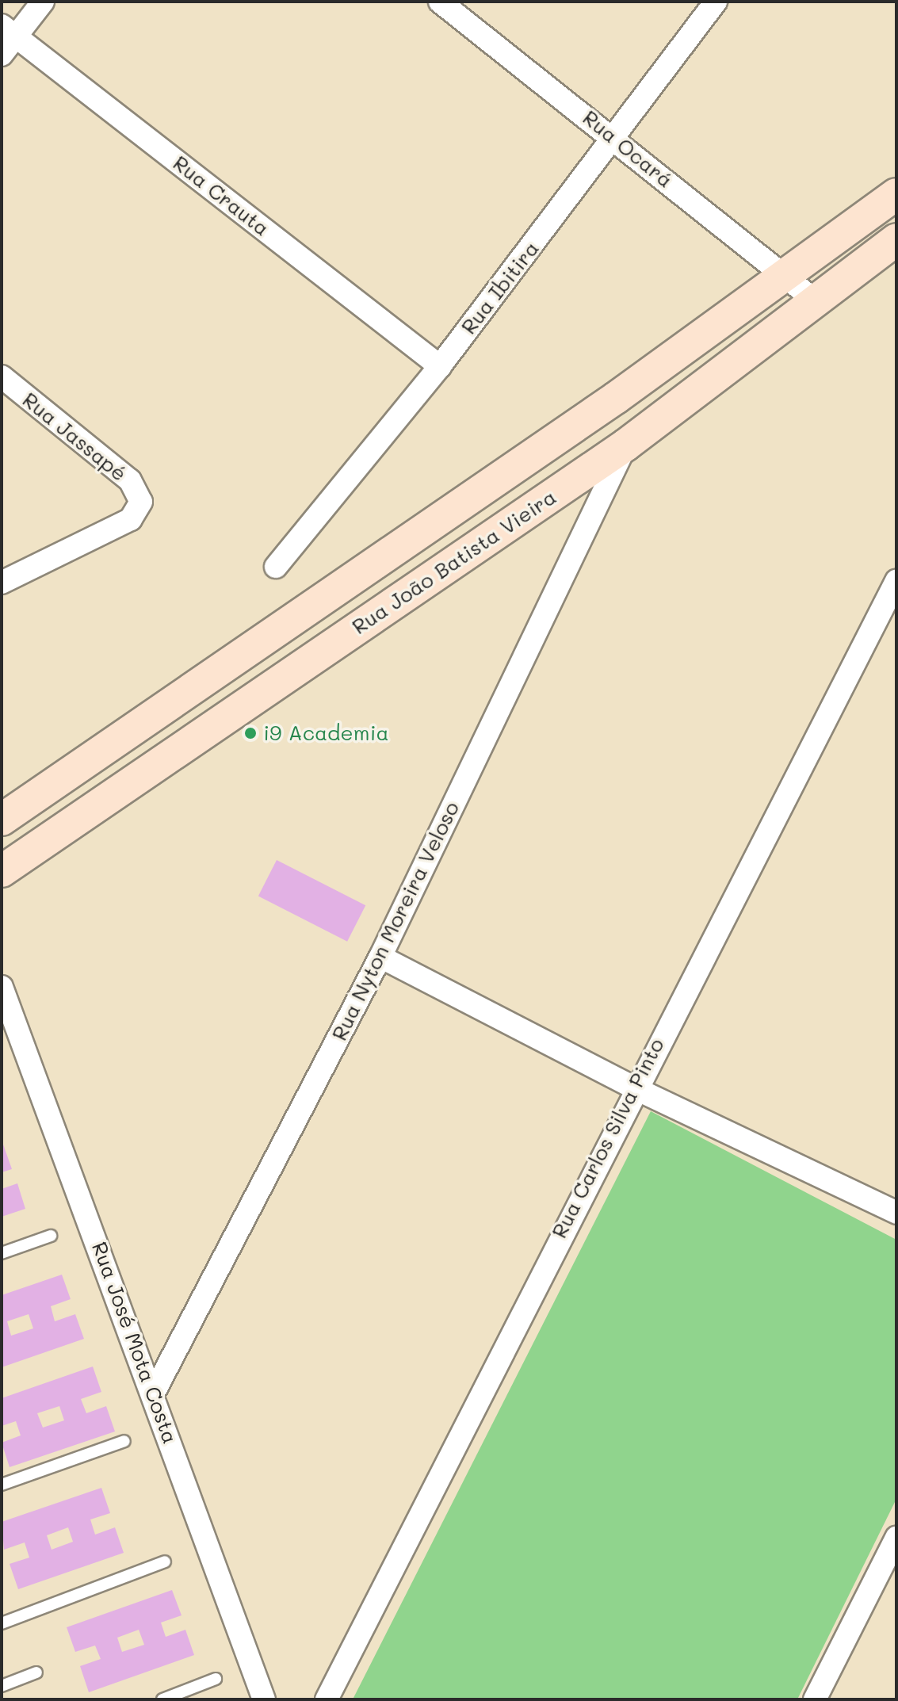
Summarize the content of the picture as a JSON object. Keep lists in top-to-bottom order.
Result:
{
  "streets": {
    "street": [
      "Rua Ocará",
      "Rua Crauta",
      "Rua Ibitira",
      "Rua Jassapé",
      "Rua João Batista Vieira",
      "Rua Nyton Moreira Veloso",
      "Rua Carlos Silva Pinto",
      "Rua José Mota Costa"
    ]
  },
  "crossings": [
    ["Rua Ocará", "Rua Ibitira"],
    ["Rua Ocará", "Rua João Batista Vieira"],
    ["Rua Crauta", "Rua Ibitira"],
    ["Rua João Batista Vieira", "Rua Nyton Moreira Veloso"],
    ["Rua Nyton Moreira Veloso", "Rua José Mota Costa"]
  ],
  "places": ["i9 Academia"]
}
